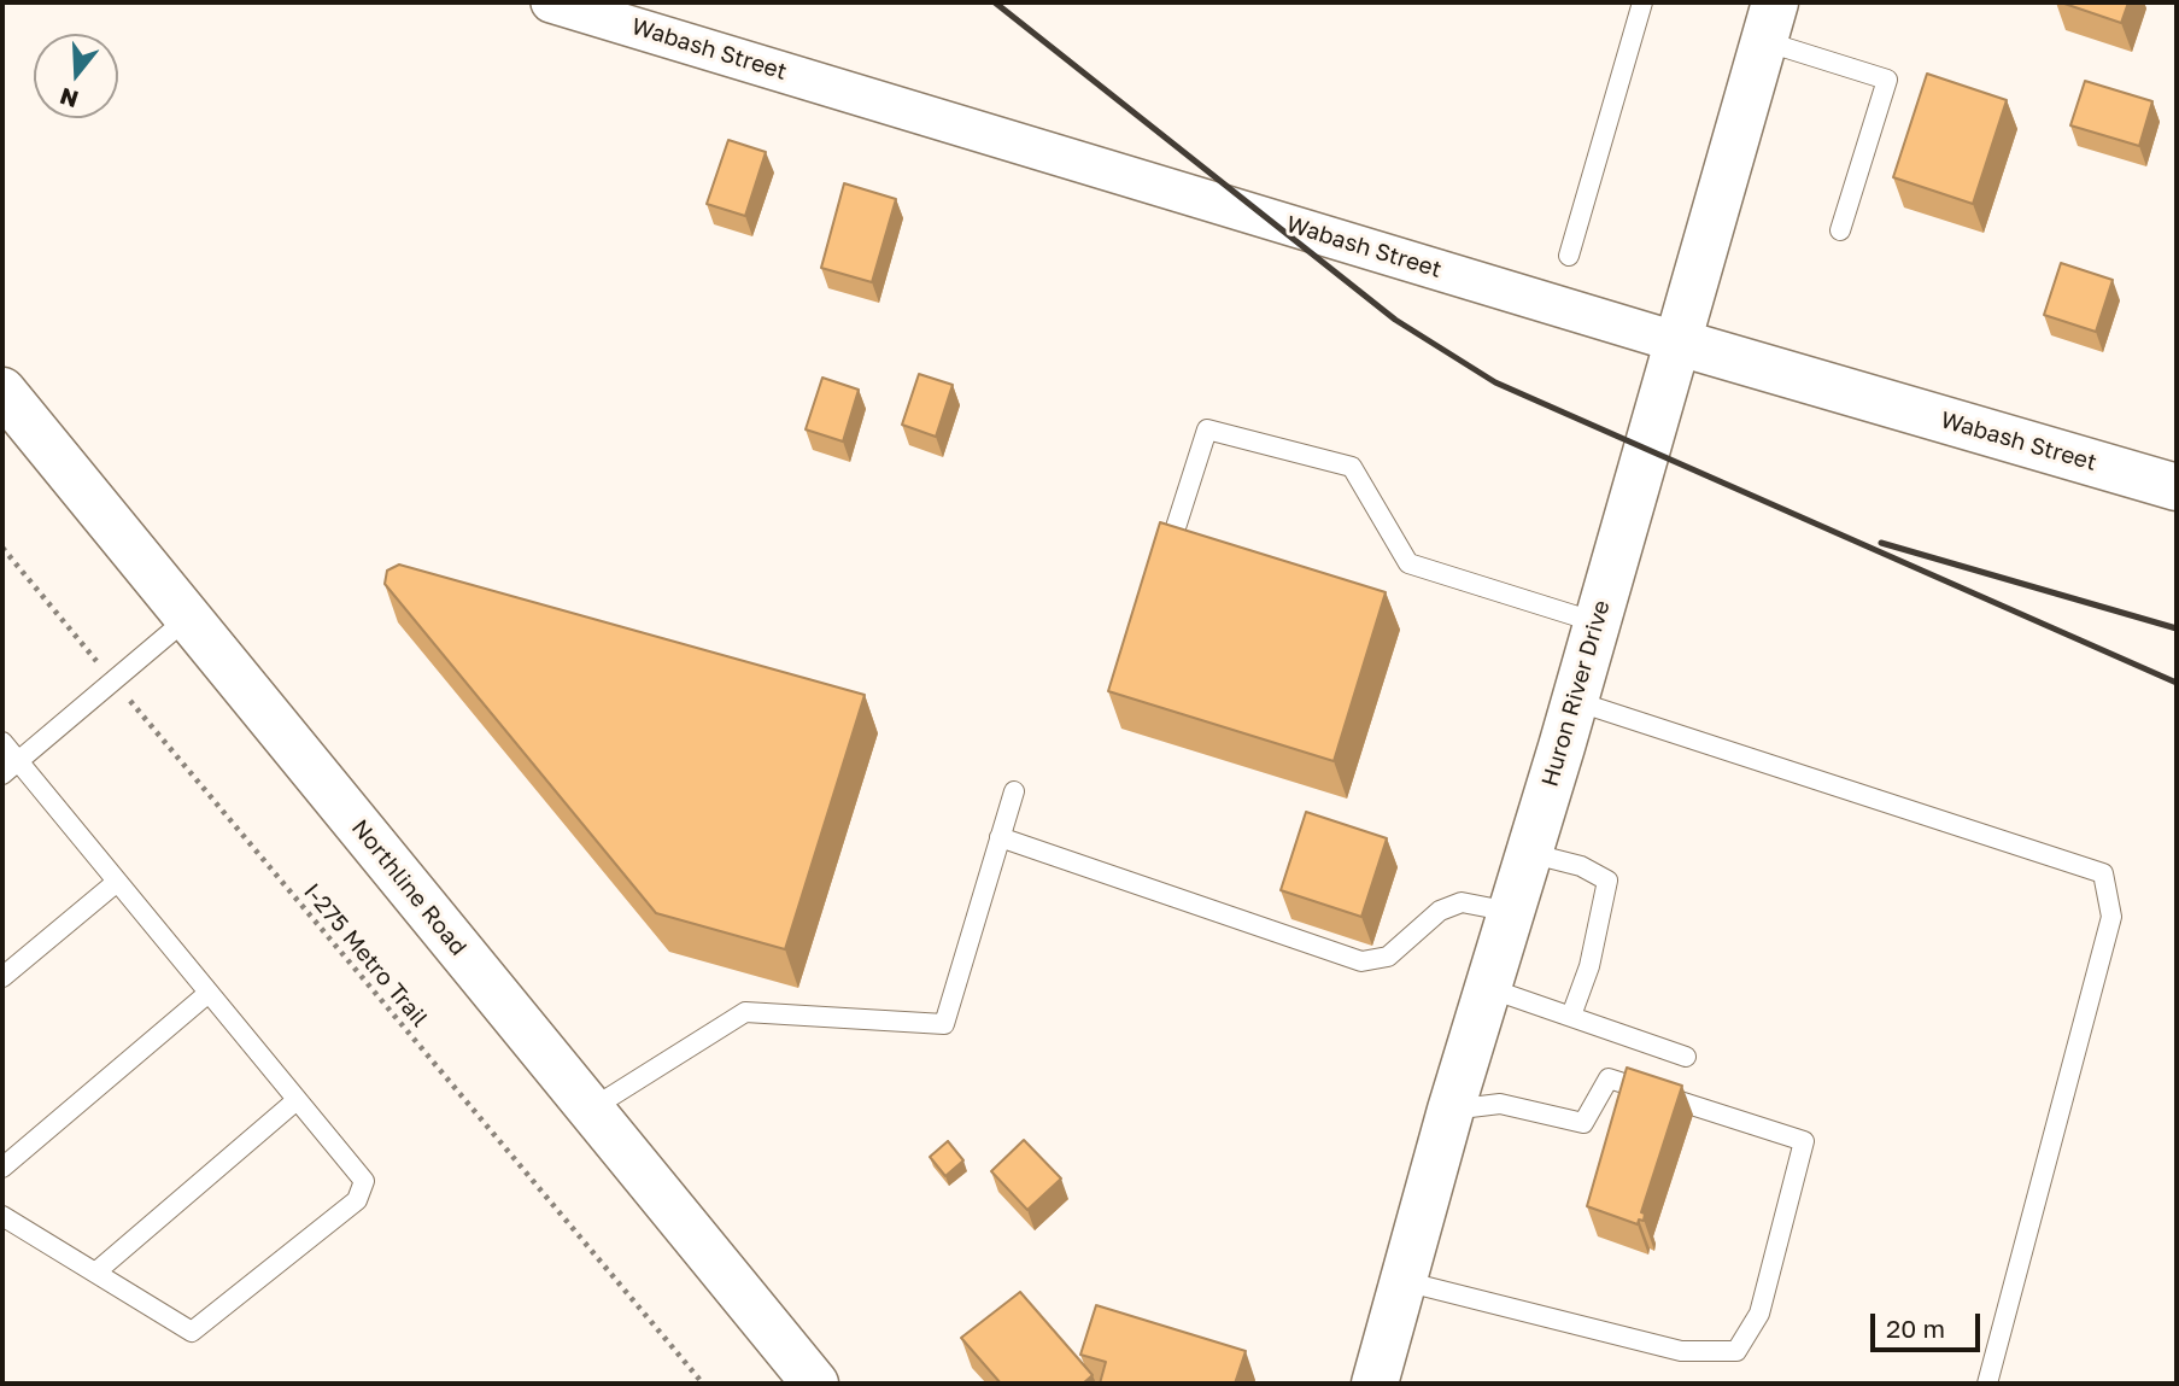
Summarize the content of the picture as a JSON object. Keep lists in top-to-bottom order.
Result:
{
  "streets": {
    "street": ["Wabash Street", "Huron River Drive", "Northline Road"],
    "path": ["I-275 Metro Trail"]
  },
  "crossings": [
    ["Wabash Street", "Huron River Drive"]
  ],
  "scale_bar": "20 m",
  "north": "bottom"
}
